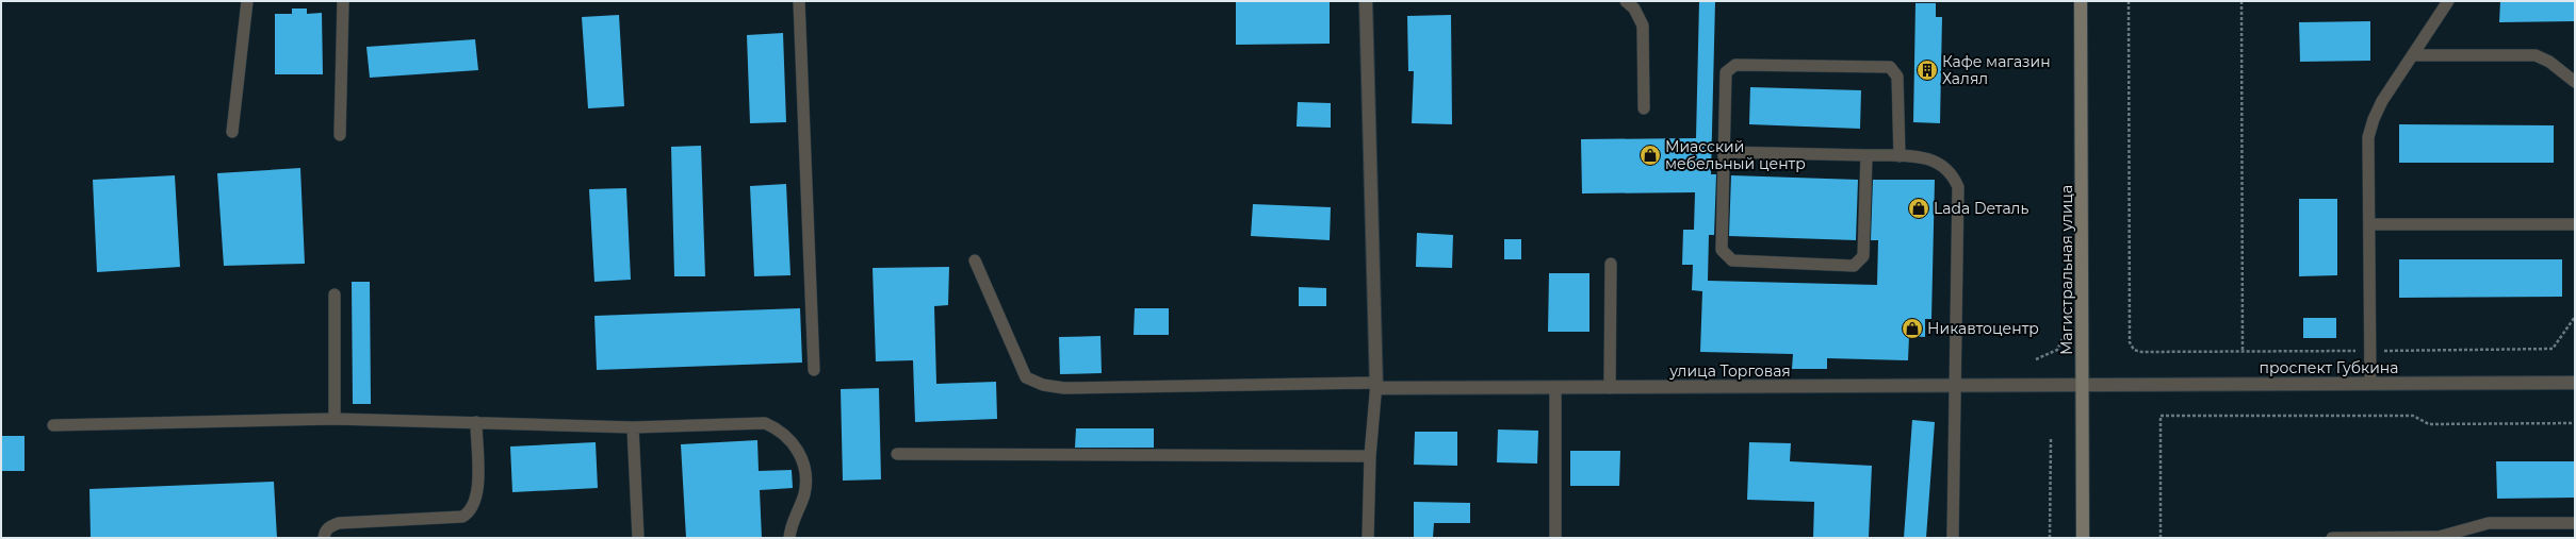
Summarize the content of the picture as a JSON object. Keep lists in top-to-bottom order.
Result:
{
  "streets": {
    "main road": ["Магистральная улица"],
    "street": ["проспект Губкина", "улица Торговая"]
  },
  "crossings": [
    ["Магистральная улица", "проспект Губкина"],
    ["Магистральная улица", "улица Торговая"],
    ["проспект Губкина", "улица Торговая"]
  ],
  "places": {
    "building": ["Кафе магазин Халял"],
    "shop": ["Миасский мебельный центр", "Lada Dеталь", "Никавтоцентр"]
  }
}
